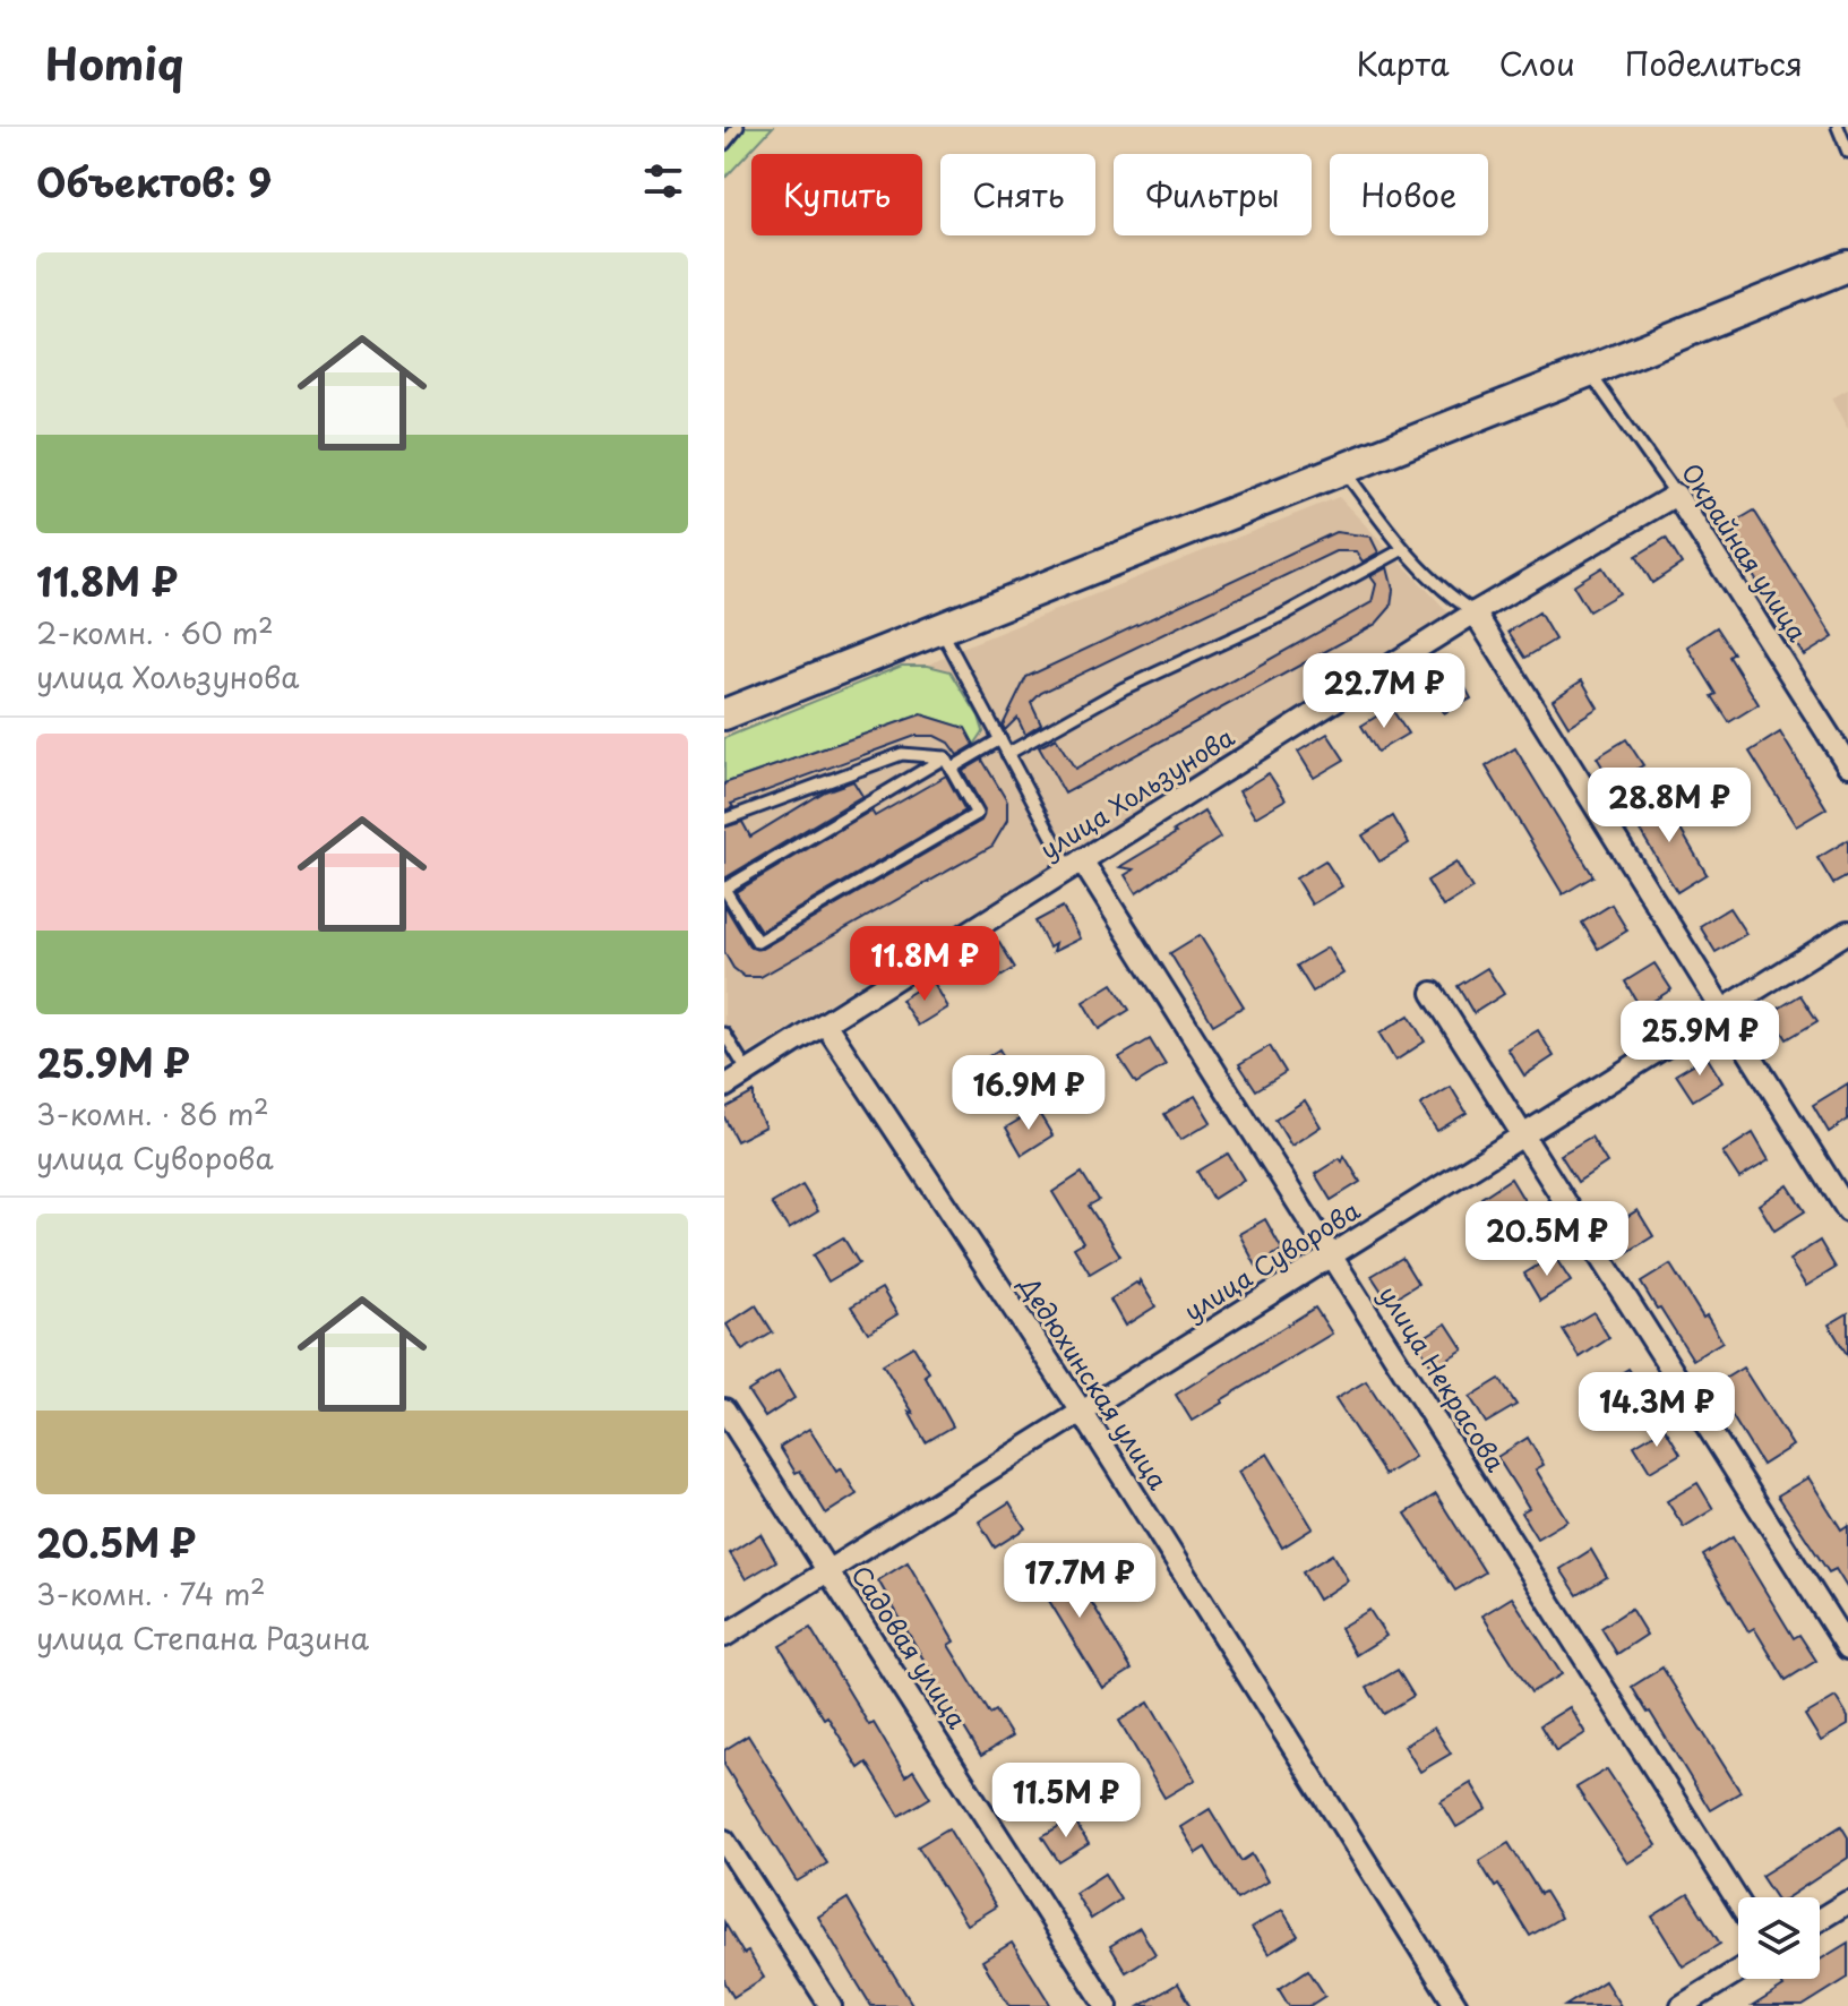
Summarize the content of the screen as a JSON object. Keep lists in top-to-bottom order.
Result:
{
  "streets": {
    "street": [
      "Окрайная улица",
      "улица Хользунова",
      "улица Суворова",
      "улица Некрасова",
      "Дедюхинская улица",
      "Садовая улица"
    ]
  },
  "crossings": [
    ["Окрайная улица", "улица Хользунова"],
    ["улица Хользунова", "улица Некрасова"],
    ["улица Хользунова", "Дедюхинская улица"],
    ["улица Суворова", "улица Некрасова"],
    ["улица Суворова", "Дедюхинская улица"],
    ["улица Суворова", "Садовая улица"]
  ],
  "page": {
    "header": "Homiq",
    "nav": ["Карта", "Слои", "Поделиться"],
    "heading": "Объектов: 9",
    "chip": [
      "Купить",
      "Снять",
      "Фильтры",
      "Новое"
    ],
    "list": [
      {
        "name": "11.8M ₽",
        "note": "2-комн. · 60 m² · улица Хользунова"
      },
      {
        "name": "25.9M ₽",
        "note": "3-комн. · 86 m² · улица Суворова"
      },
      {
        "name": "20.5M ₽",
        "note": "3-комн. · 74 m² · улица Степана Разина"
      }
    ],
    "price": [
      "22.7M ₽",
      "28.8M ₽",
      "11.8M ₽",
      "25.9M ₽",
      "16.9M ₽",
      "20.5M ₽",
      "14.3M ₽",
      "17.7M ₽",
      "11.5M ₽"
    ]
  }
}
